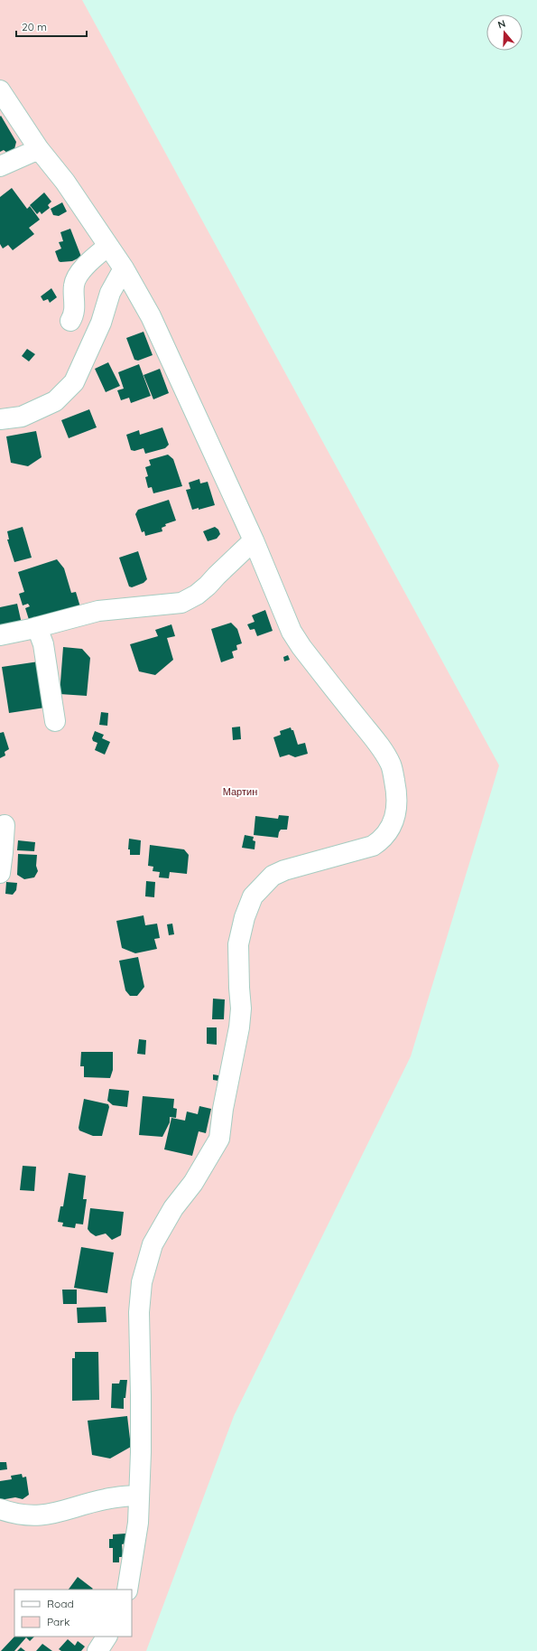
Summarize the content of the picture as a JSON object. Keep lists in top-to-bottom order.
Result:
{
  "parks": ["Мартин"],
  "legend": ["Road", "Park"],
  "scale_bar": "20 m",
  "north": "top"
}
